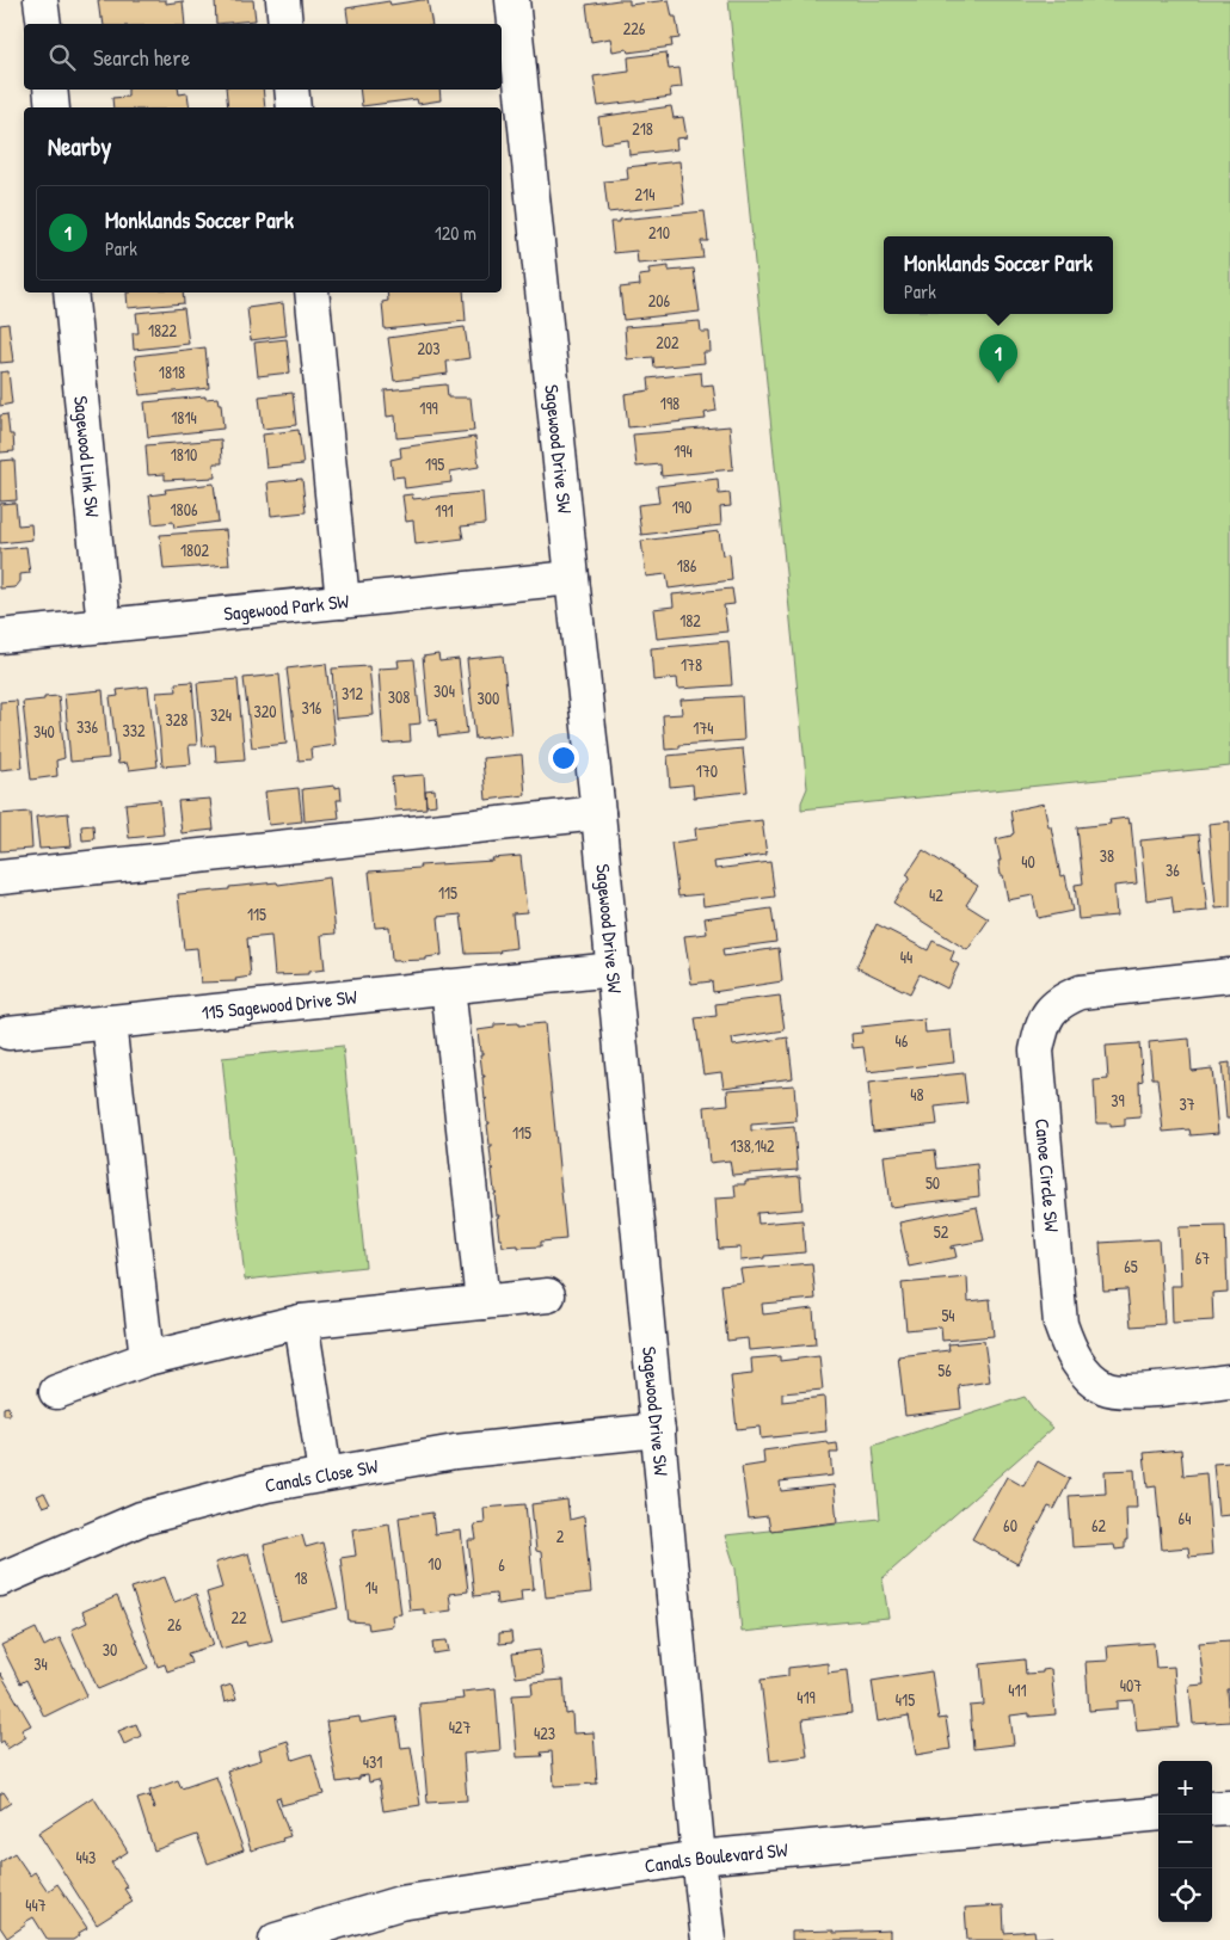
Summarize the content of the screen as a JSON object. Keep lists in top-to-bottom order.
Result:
{
  "streets": {
    "street": [
      "Sagewood Drive SW",
      "Sagewood Link SW",
      "Sagewood Park SW",
      "115 Sagewood Drive SW",
      "Canoe Circle SW",
      "Canals Close SW",
      "Canals Boulevard SW"
    ]
  },
  "crossings": [
    ["Sagewood Drive SW", "Sagewood Park SW"],
    ["Sagewood Drive SW", "115 Sagewood Drive SW"],
    ["Sagewood Drive SW", "Canals Close SW"],
    ["Sagewood Drive SW", "Canals Boulevard SW"],
    ["Sagewood Link SW", "Sagewood Park SW"]
  ],
  "house_numbers": [
    "226",
    "218",
    "214",
    "210",
    "206",
    "1822",
    "202",
    "203",
    "1818",
    "198",
    "199",
    "1814",
    "194",
    "1810",
    "195",
    "190",
    "1806",
    "191",
    "1802",
    "186",
    "182",
    "178",
    "304",
    "312",
    "308",
    "300",
    "316",
    "320",
    "324",
    "328",
    "336",
    "174",
    "332",
    "340",
    "170",
    "38",
    "40",
    "36",
    "115",
    "42",
    "115",
    "44",
    "46",
    "48",
    "39",
    "37",
    "115",
    "138,142",
    "50",
    "52",
    "67",
    "65",
    "54",
    "56",
    "64",
    "60",
    "62",
    "2",
    "10",
    "6",
    "18",
    "14",
    "22",
    "26",
    "30",
    "34",
    "407",
    "411",
    "419",
    "415",
    "427",
    "423",
    "431",
    "443",
    "447"
  ],
  "page": {
    "search": "Search here",
    "heading": "Nearby",
    "list": [
      {
        "mark": "1",
        "name": "Monklands Soccer Park",
        "note": "Park",
        "value": "120 m"
      }
    ],
    "popup": ["Monklands Soccer Park", "Park"],
    "pins": "1",
    "map_buttons": ["+", "−"]
  }
}
